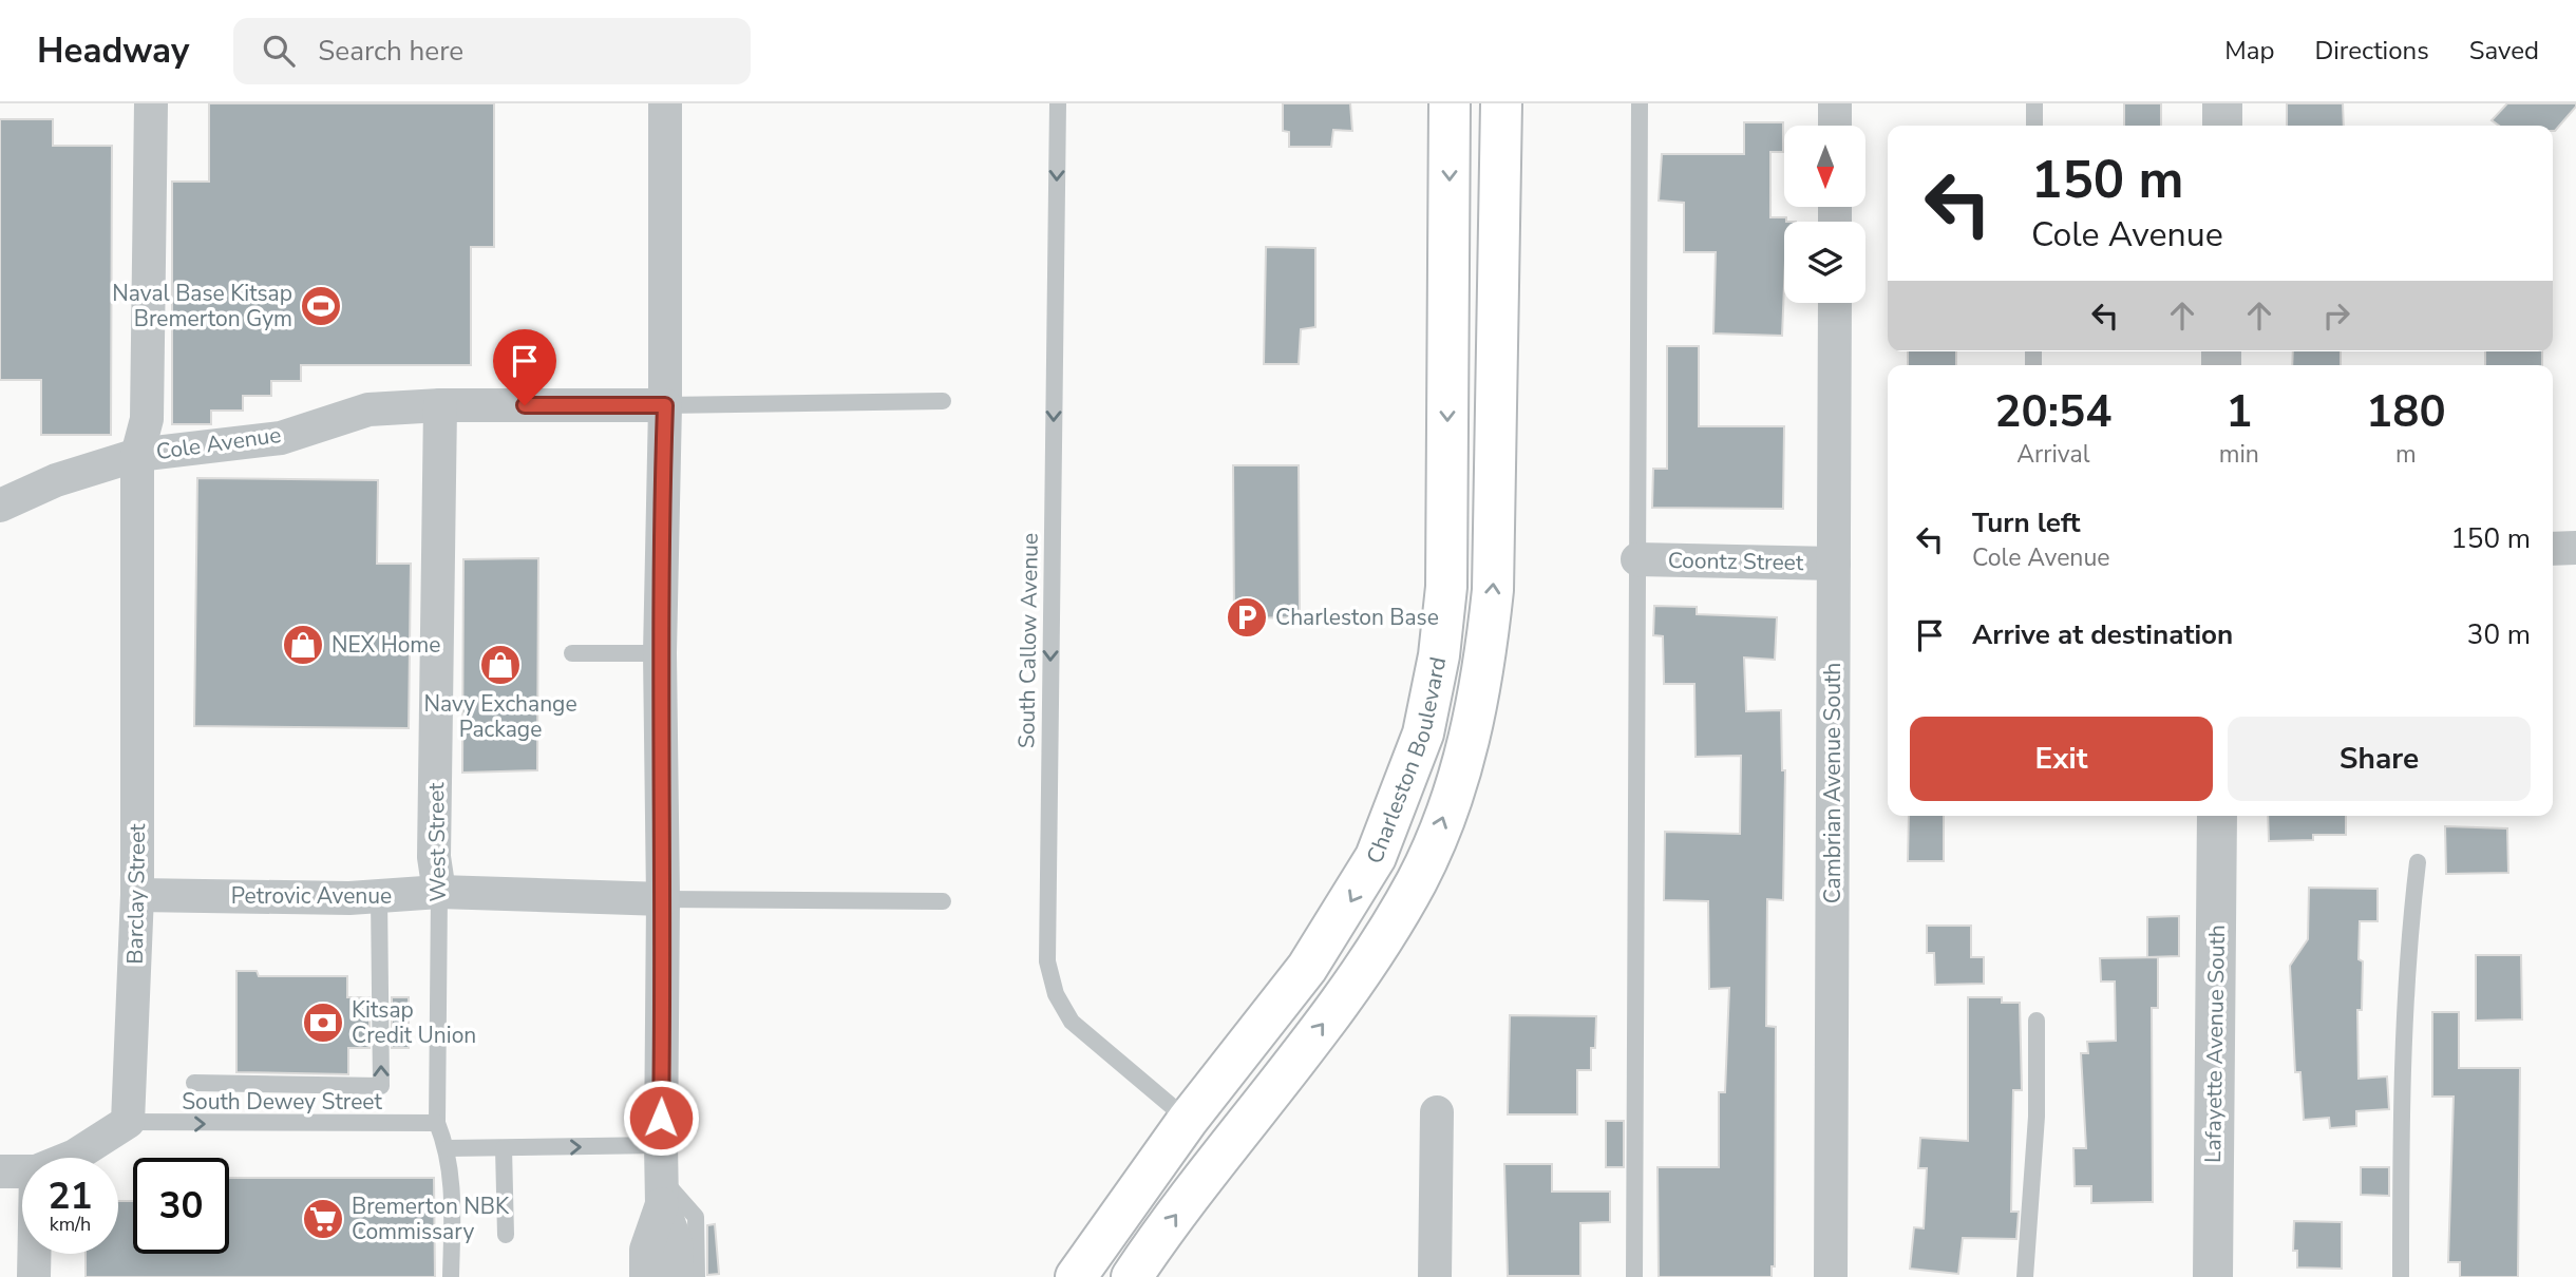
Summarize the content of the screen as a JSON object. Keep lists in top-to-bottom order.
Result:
{
  "streets": {
    "highway": ["Charleston Boulevard"],
    "street": [
      "Cole Avenue",
      "Coontz Street",
      "Cambrian Avenue South",
      "West Street",
      "Barclay Street",
      "Petrovic Avenue",
      "Lafayette Avenue South"
    ],
    "lane": ["South Callow Avenue", "South Dewey Street"]
  },
  "crossings": [
    ["Cole Avenue", "West Street"],
    ["Cole Avenue", "Barclay Street"],
    ["Coontz Street", "Cambrian Avenue South"],
    ["South Callow Avenue", "Charleston Boulevard"],
    ["West Street", "Petrovic Avenue"],
    ["West Street", "South Dewey Street"],
    ["Barclay Street", "Petrovic Avenue"],
    ["Barclay Street", "South Dewey Street"]
  ],
  "one_way": ["South Callow Avenue", "South Dewey Street"],
  "places": {
    "sports": ["Naval Base Kitsap Bremerton Gym"],
    "parking": ["Charleston Base"],
    "shop": ["NEX Home", "Navy Exchange Package"],
    "bank": ["Kitsap Credit Union"],
    "supermarket": ["Bremerton NBK Commissary"]
  },
  "north": "bottom",
  "page": {
    "header": "Headway",
    "search": "Search here",
    "nav": ["Map", "Directions", "Saved"],
    "turn": ["150 m", "Cole Avenue"],
    "eta": [
      "20:54",
      "Arrival",
      "1",
      "min",
      "180",
      "m"
    ],
    "list": [
      {
        "name": "Turn left",
        "note": "Cole Avenue",
        "value": "150 m"
      },
      {
        "name": "Arrive at destination",
        "value": "30 m"
      }
    ],
    "buttons": ["Exit", "Share"],
    "speed": "21 km/h",
    "limit": "30"
  }
}
